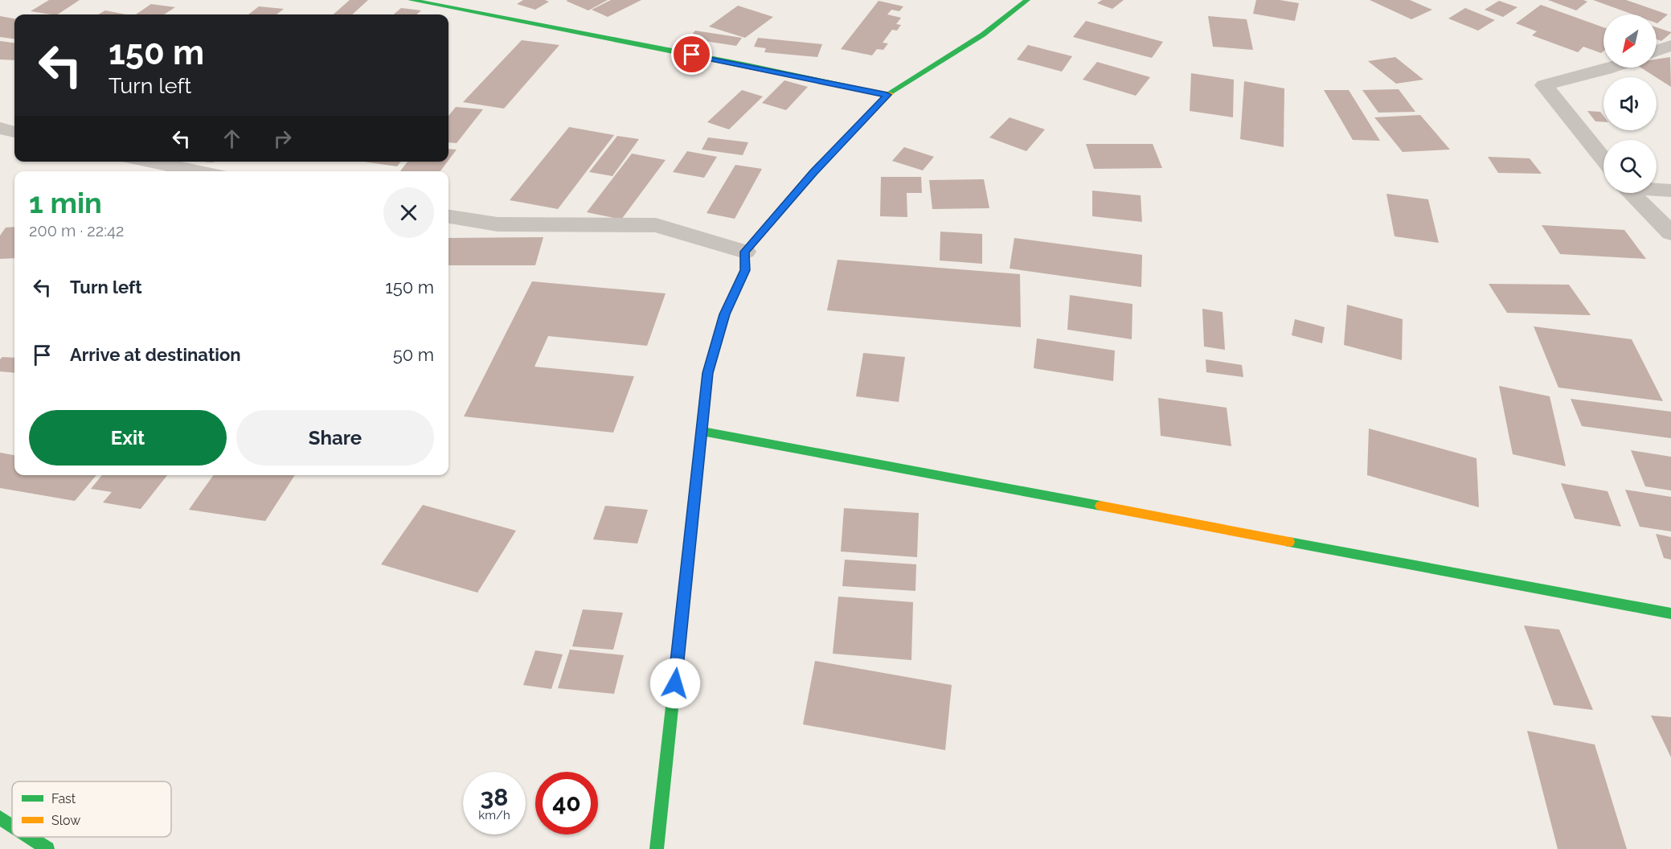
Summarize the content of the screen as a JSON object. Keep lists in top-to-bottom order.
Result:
{
  "legend": ["Fast", "Slow"],
  "north": "bottom left",
  "page": {
    "turn": ["150 m", "Turn left"],
    "heading": ["1 min", "200 m · 22:42"],
    "list": [
      {
        "name": "Turn left",
        "value": "150 m"
      },
      {
        "name": "Arrive at destination",
        "value": "50 m"
      }
    ],
    "buttons": ["Exit", "Share"],
    "speed": "38 km/h",
    "limit": "40"
  }
}
